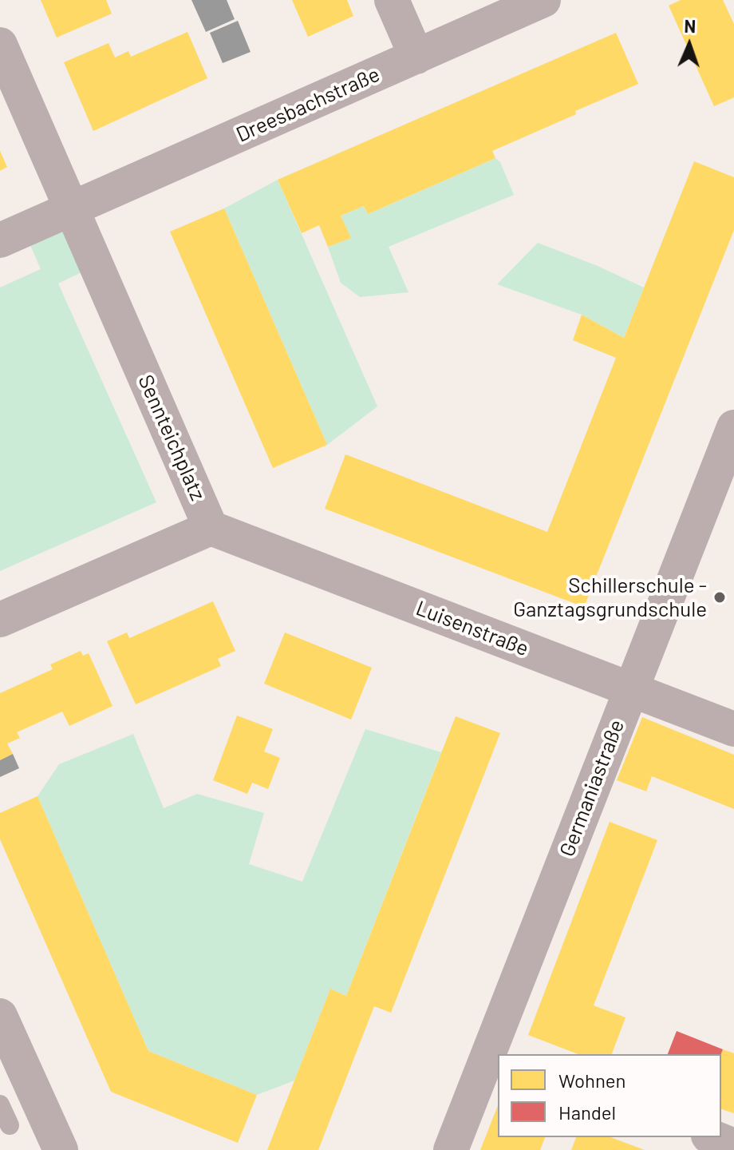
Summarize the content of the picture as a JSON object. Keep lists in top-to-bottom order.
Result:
{
  "streets": {
    "street": [
      "Dreesbachstraße",
      "Sennteichplatz",
      "Luisenstraße",
      "Germaniastraße"
    ]
  },
  "crossings": [
    ["Dreesbachstraße", "Sennteichplatz"],
    ["Sennteichplatz", "Luisenstraße"],
    ["Luisenstraße", "Germaniastraße"]
  ],
  "places": ["Schillerschule - Ganztagsgrundschule"],
  "legend": ["Wohnen", "Handel"],
  "north": "top"
}
